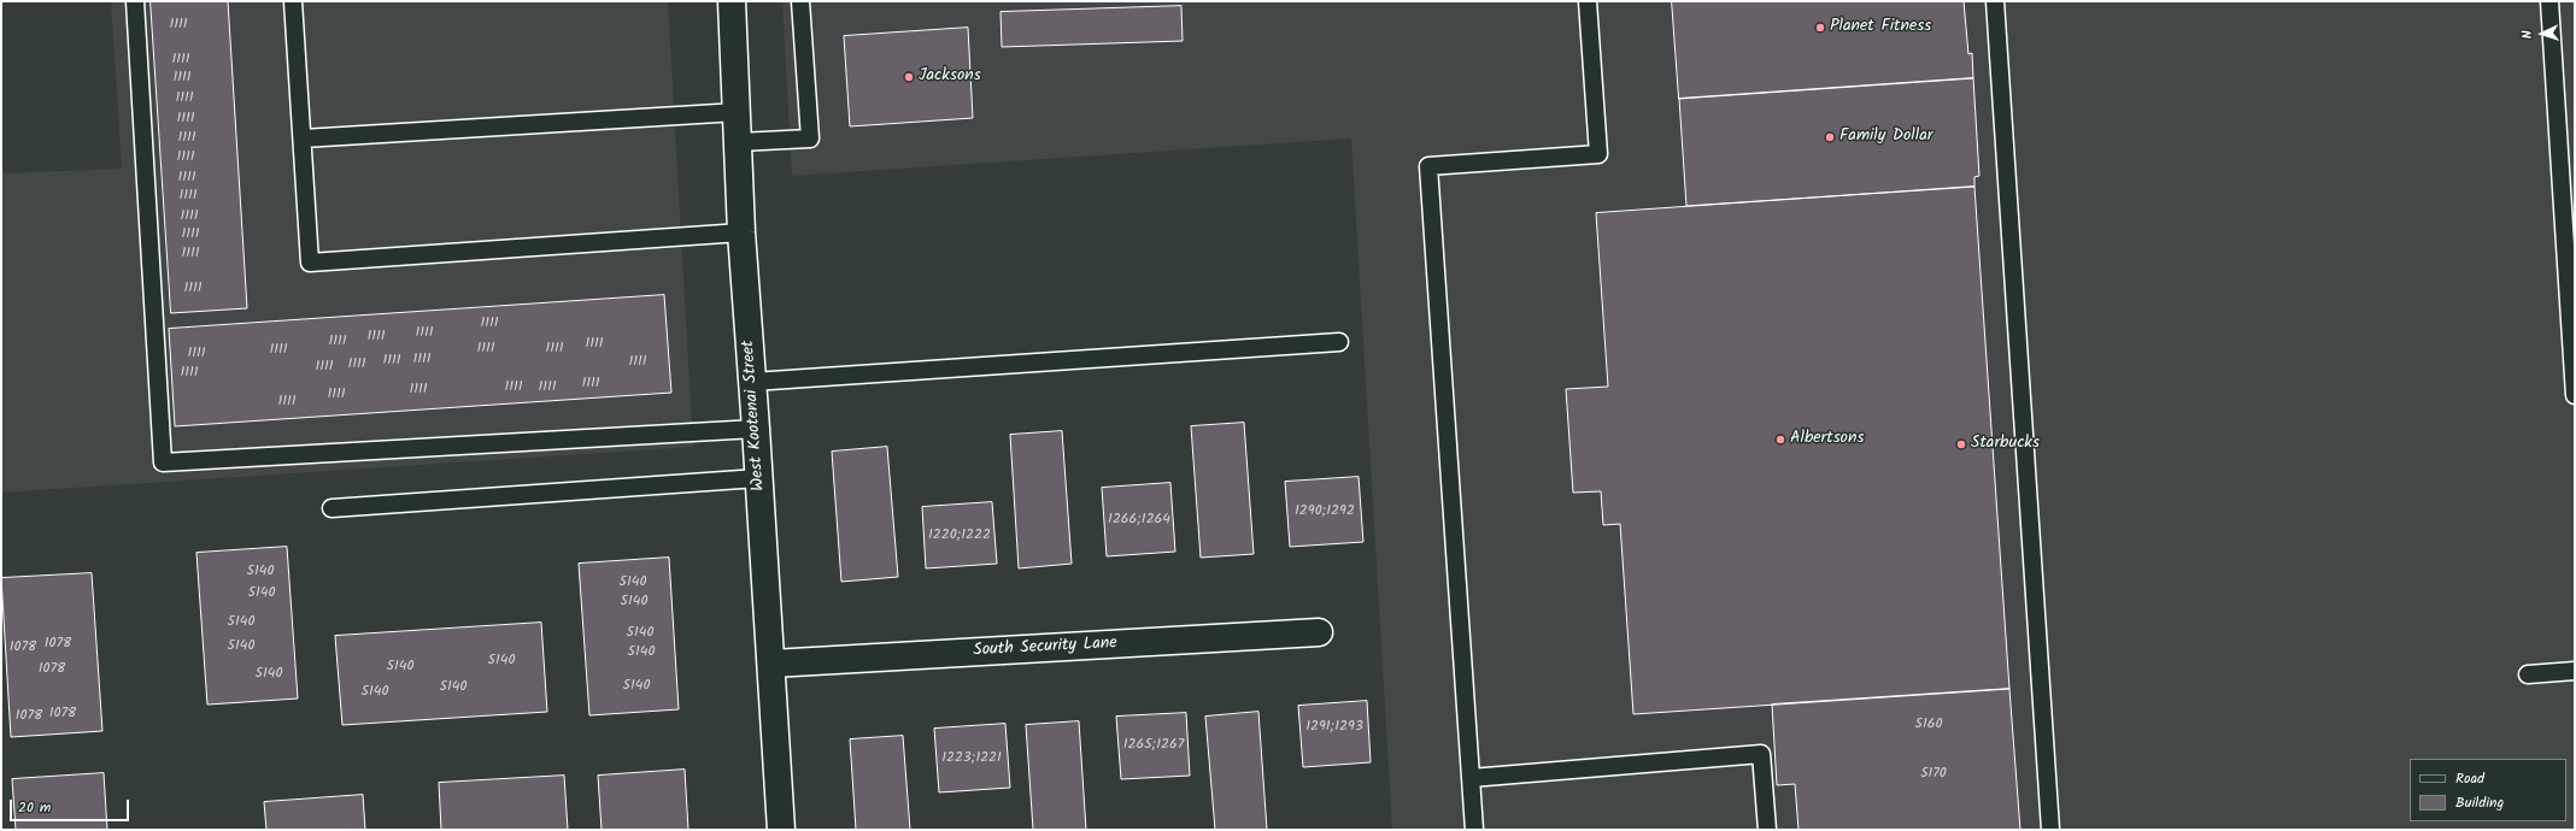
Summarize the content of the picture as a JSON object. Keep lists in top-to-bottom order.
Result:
{
  "streets": {
    "street": ["West Kootenai Street", "South Security Lane"]
  },
  "crossings": [
    ["West Kootenai Street", "South Security Lane"]
  ],
  "places": [
    "Planet Fitness",
    "Jacksons",
    "Family Dollar",
    "Albertsons",
    "Starbucks"
  ],
  "house_numbers": [
    "1111",
    "1111",
    "1111",
    "1111",
    "1111",
    "1111",
    "1111",
    "1111",
    "1111",
    "1111",
    "1111",
    "1111",
    "1111",
    "1111",
    "1111",
    "1111",
    "1111",
    "1111",
    "1111",
    "1111",
    "1111",
    "1111",
    "1111",
    "1111",
    "1111",
    "1111",
    "1111",
    "1111",
    "1111",
    "1111",
    "1111",
    "1111",
    "1111",
    "1111",
    "1290;1292",
    "1266;1264",
    "1220;1222",
    "5140",
    "5140",
    "5140",
    "5140",
    "5140",
    "5140",
    "1078",
    "5140",
    "1078",
    "5140",
    "5140",
    "5140",
    "1078",
    "5140",
    "5140",
    "5140",
    "5140",
    "1078",
    "1078",
    "5160",
    "1291;1293",
    "1265;1267",
    "1223;1221",
    "5170"
  ],
  "legend": ["Road", "Building"],
  "scale_bar": "20 m",
  "north": "left"
}
